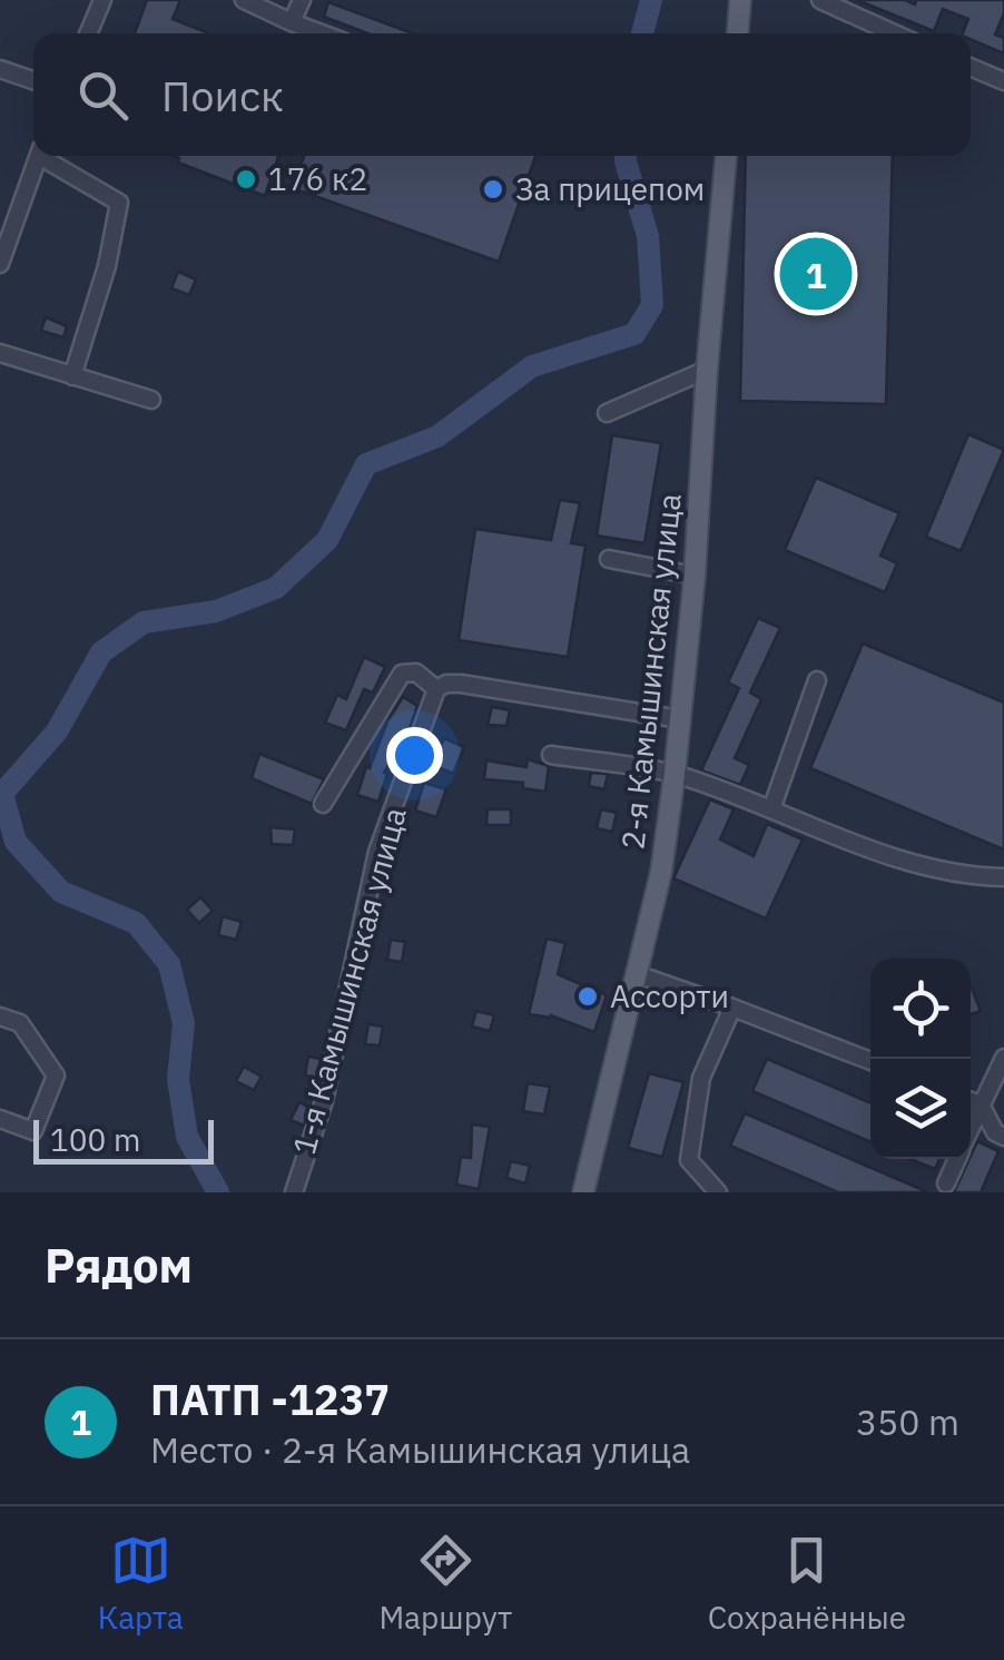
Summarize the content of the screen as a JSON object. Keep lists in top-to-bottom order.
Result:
{
  "streets": {
    "main road": ["2-я Камышинская улица"],
    "street": ["1-я Камышинская улица"]
  },
  "places": ["176 к2", "За прицепом", "Ассорти"],
  "scale_bar": "100 m",
  "page": {
    "search": "Поиск",
    "pins": "1",
    "scale": "100 m",
    "heading": "Рядом",
    "list": [
      {
        "mark": "1",
        "name": "ПАТП -1237",
        "note": "Место · 2-я Камышинская улица",
        "value": "350 m"
      }
    ],
    "nav": ["Карта", "Маршрут", "Сохранённые"]
  }
}
